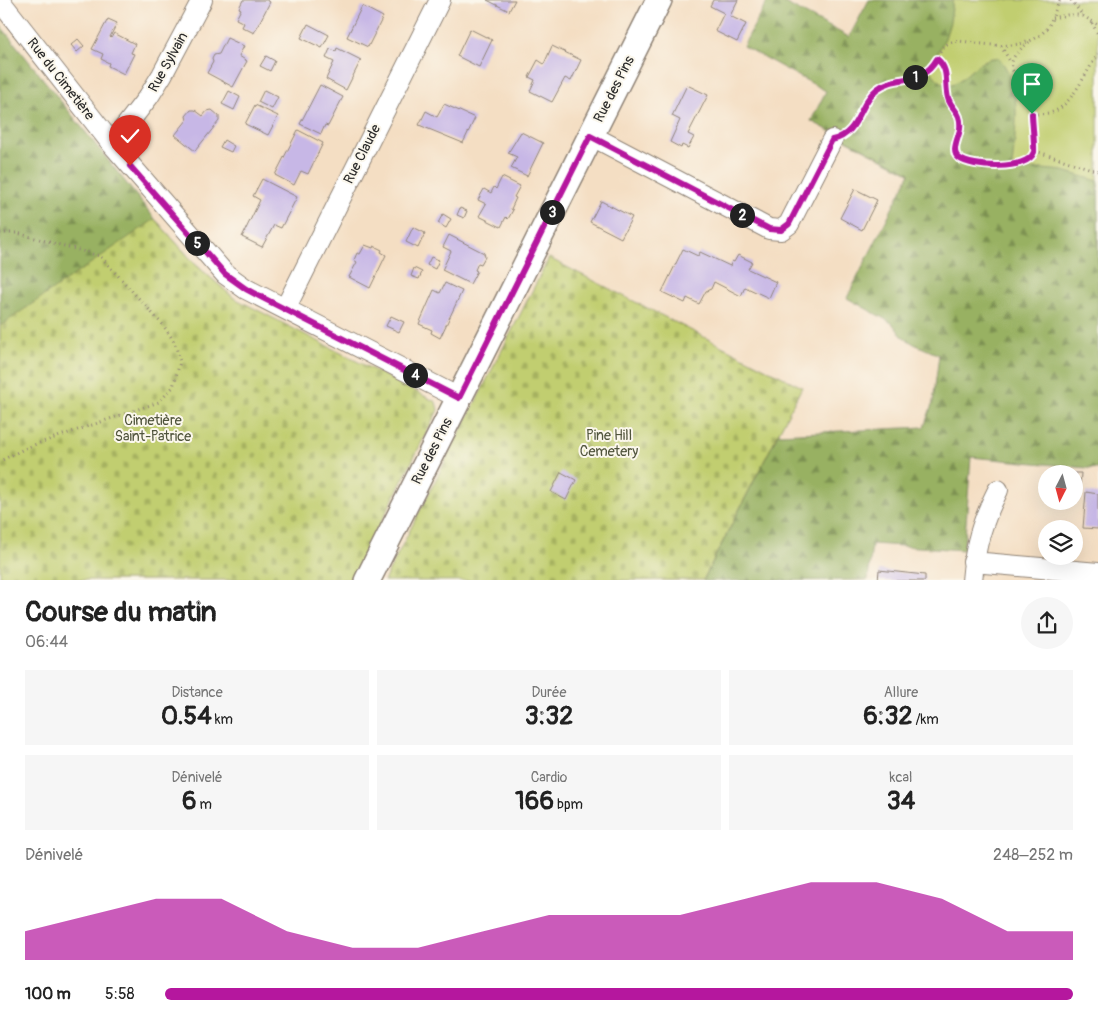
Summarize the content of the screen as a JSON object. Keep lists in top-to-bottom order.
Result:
{
  "streets": {
    "street": [
      "Rue Sylvain",
      "Rue du Cimetière",
      "Rue des Pins",
      "Rue Claude"
    ]
  },
  "crossings": [
    ["Rue Sylvain", "Rue du Cimetière"],
    ["Rue du Cimetière", "Rue des Pins"],
    ["Rue du Cimetière", "Rue Claude"]
  ],
  "parks": ["Cimetière Saint-Patrice", "Pine Hill Cemetery"],
  "north": "bottom",
  "page": {
    "pins": [
      "1",
      "3",
      "2",
      "5",
      "4"
    ],
    "heading": ["Course du matin", "06:44"],
    "stats": [
      ["Distance", "0.54 km"],
      ["Durée", "3:32"],
      ["Allure", "6:32 /km"],
      ["Dénivelé", "6 m"],
      ["Cardio", "166 bpm"],
      ["kcal", "34"]
    ],
    "chart": ["Dénivelé", "248–252 m"],
    "list": [
      {
        "name": "100 m",
        "note": "5:58"
      }
    ]
  }
}
